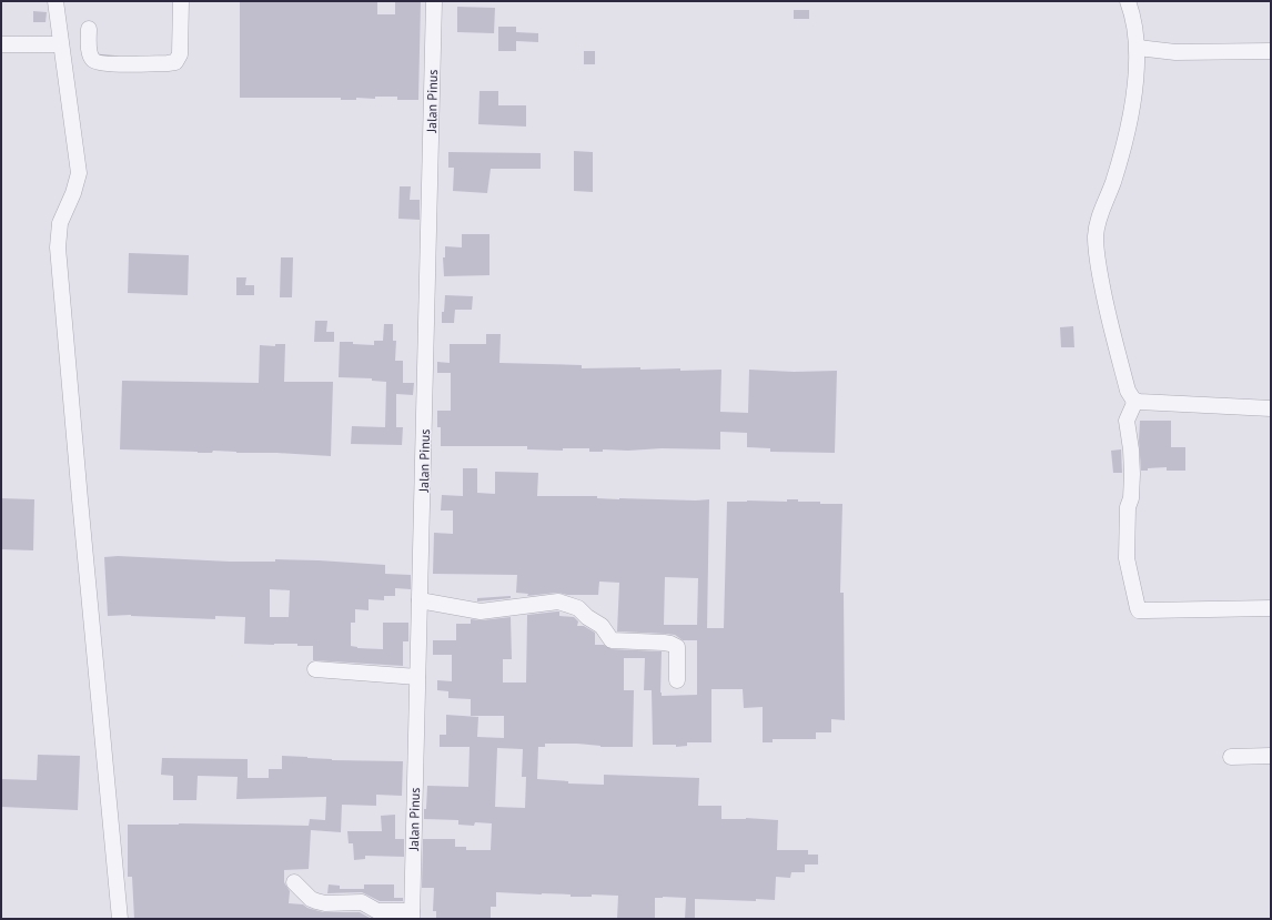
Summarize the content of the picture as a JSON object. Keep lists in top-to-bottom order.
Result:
{
  "streets": {
    "street": ["Jalan Pinus"]
  }
}
